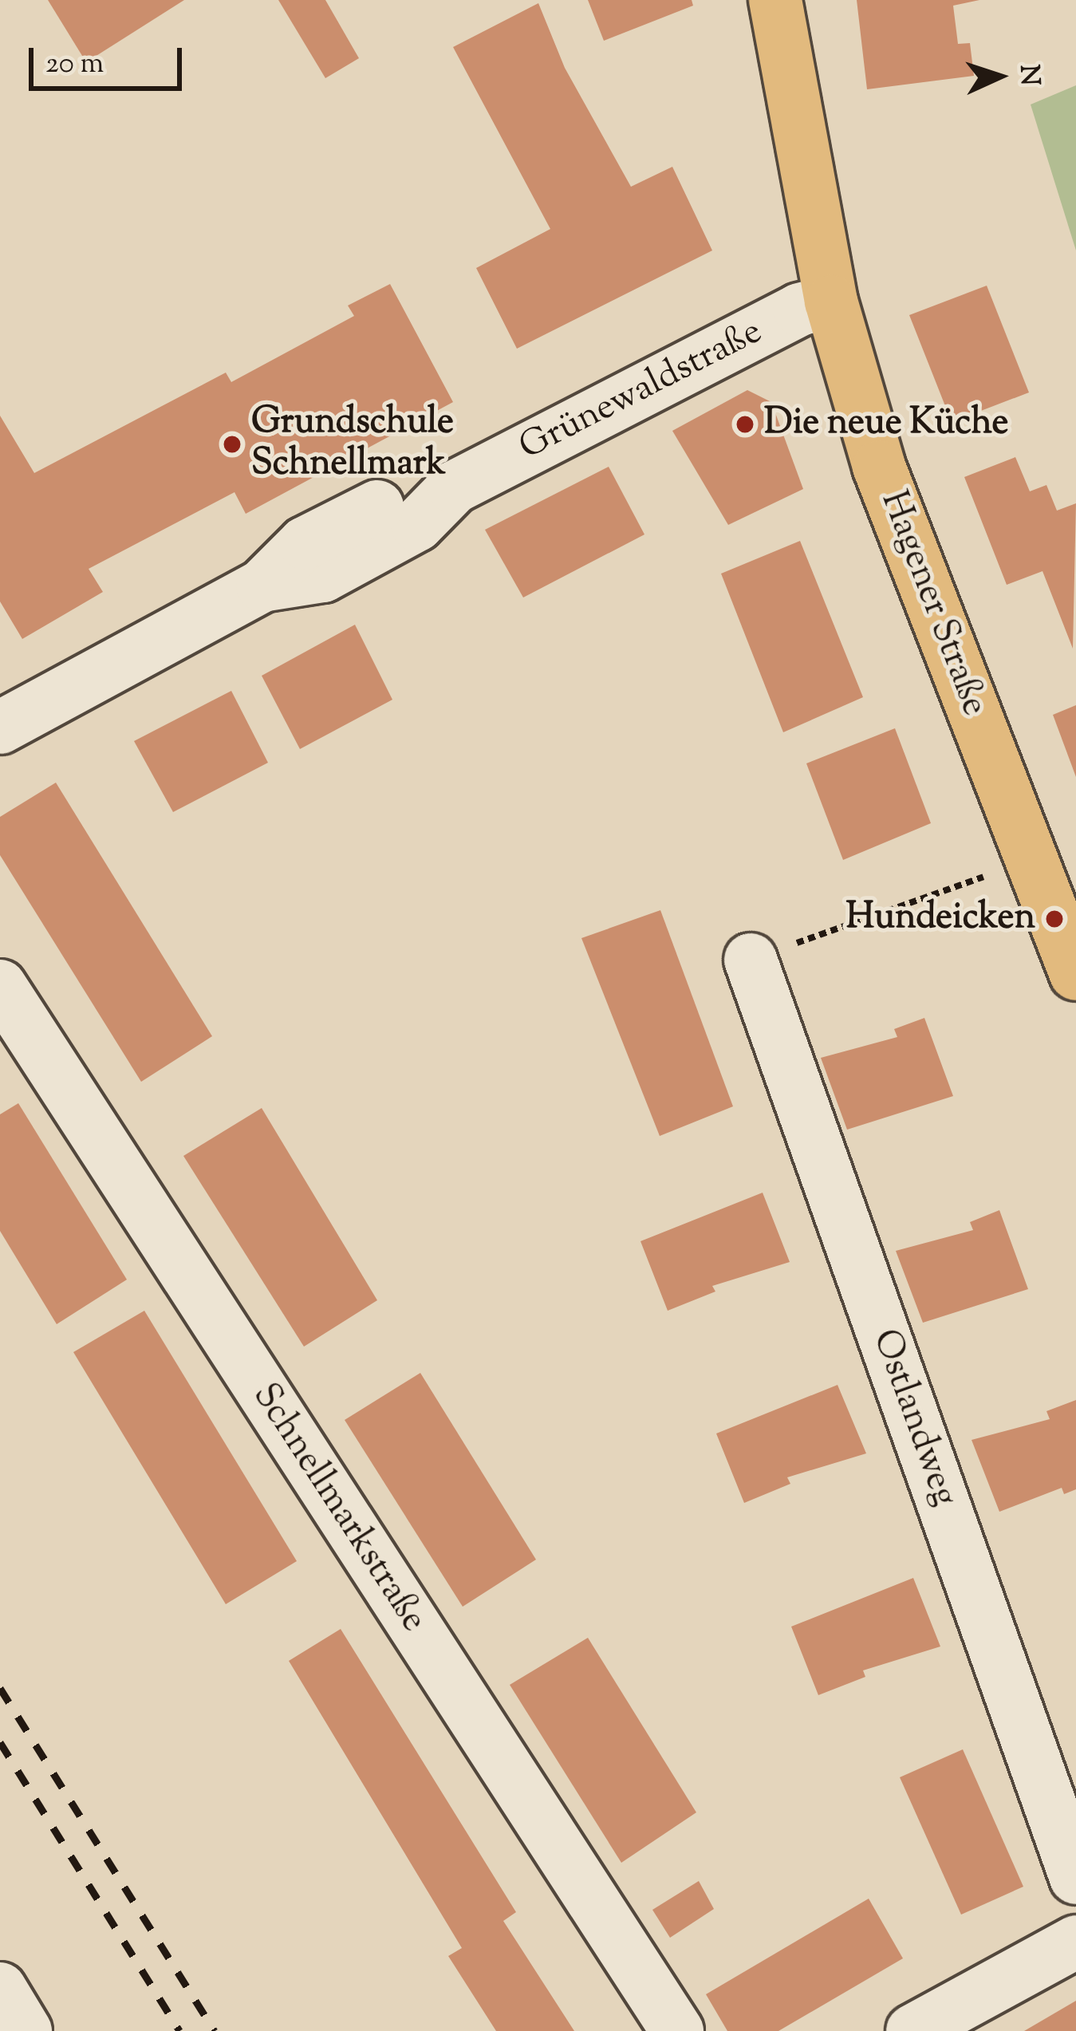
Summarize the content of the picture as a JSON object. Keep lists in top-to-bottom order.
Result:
{
  "streets": {
    "main road": ["Hagener Straße"],
    "street": ["Grünewaldstraße", "Ostlandweg", "Schnellmarkstraße"]
  },
  "crossings": [
    ["Grünewaldstraße", "Hagener Straße"]
  ],
  "places": ["Die neue Küche", "Grundschule Schnellmark", "Hundeicken"],
  "scale_bar": "20 m",
  "north": "right"
}
